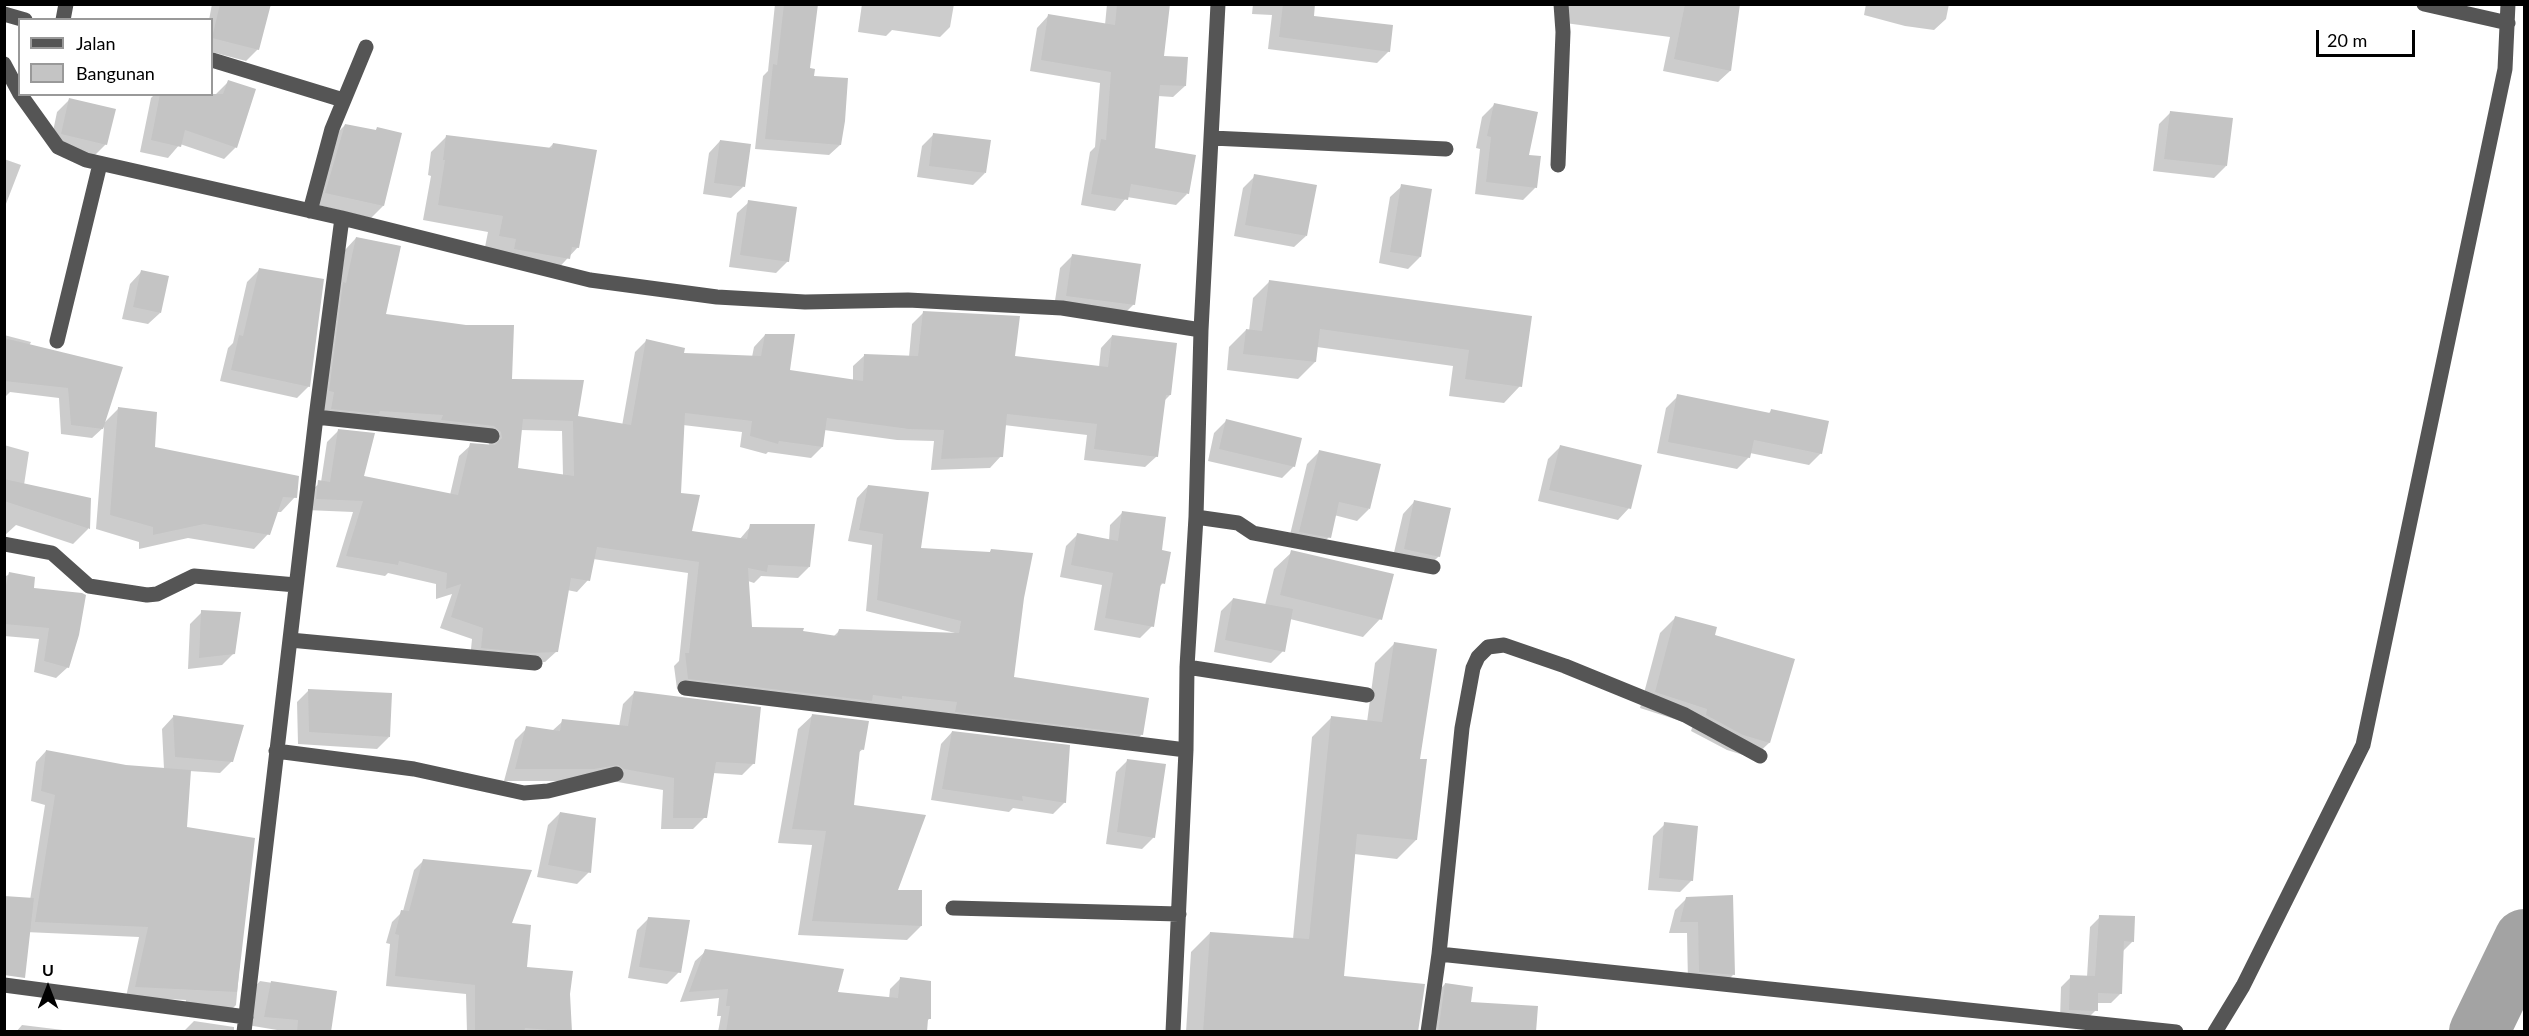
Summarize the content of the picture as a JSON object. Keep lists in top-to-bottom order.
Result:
{
  "legend": ["Jalan", "Bangunan"],
  "scale_bar": "20 m",
  "north": "top"
}
